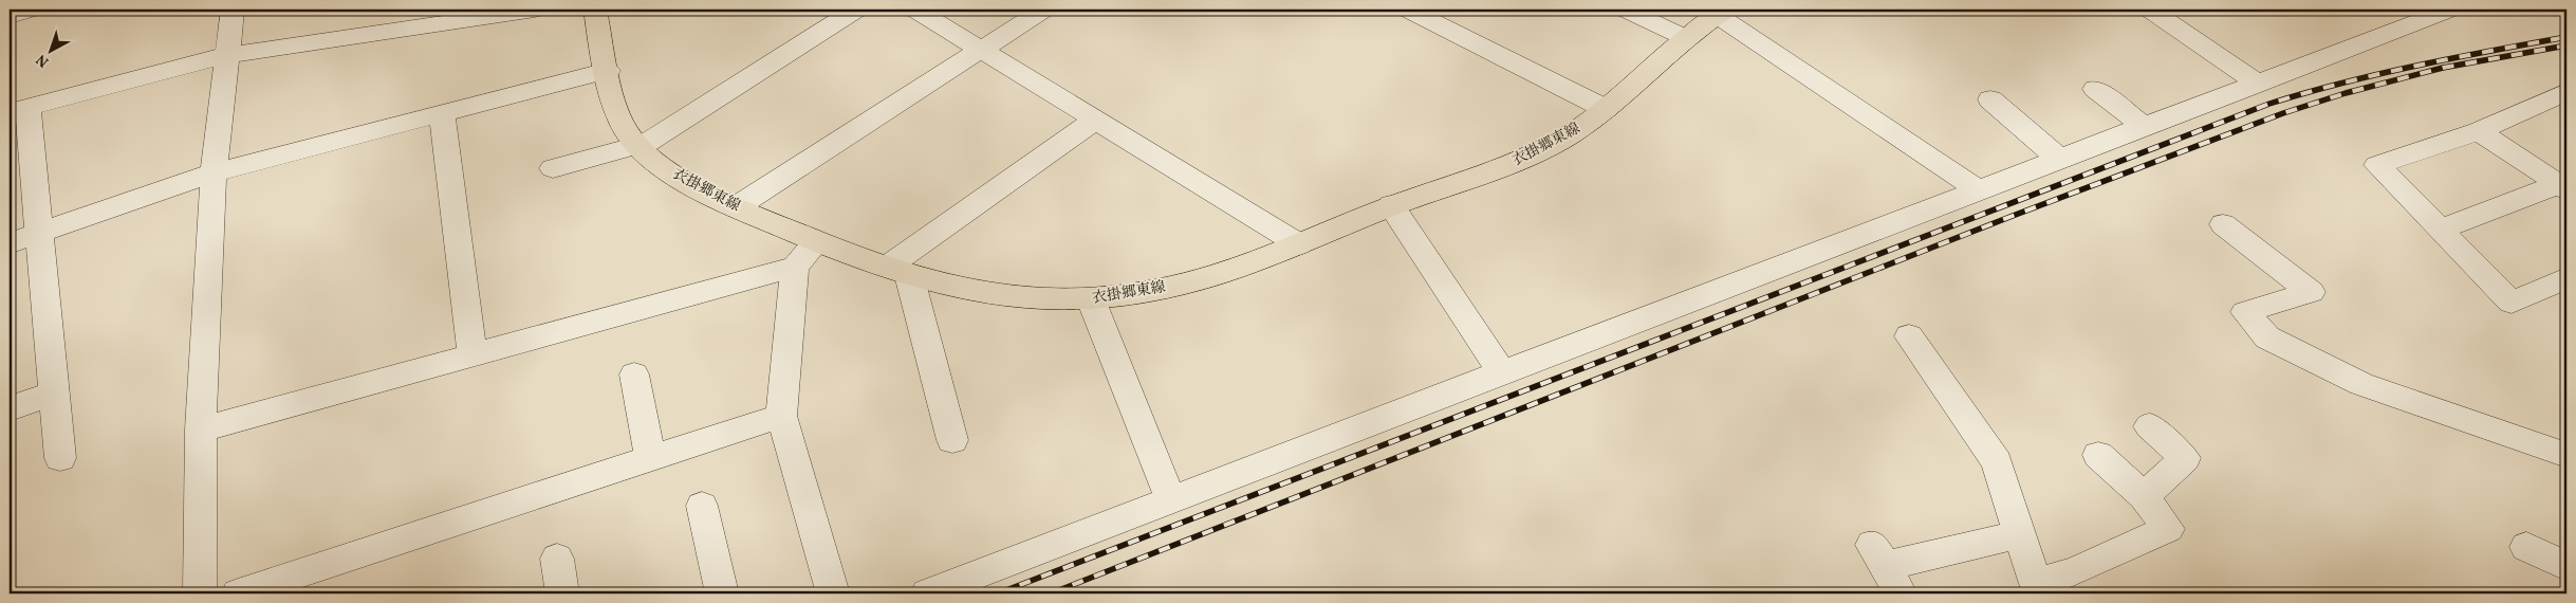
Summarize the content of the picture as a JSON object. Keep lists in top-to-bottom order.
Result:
{
  "streets": {
    "main road": ["衣掛郷東線"]
  },
  "north": "bottom left"
}
